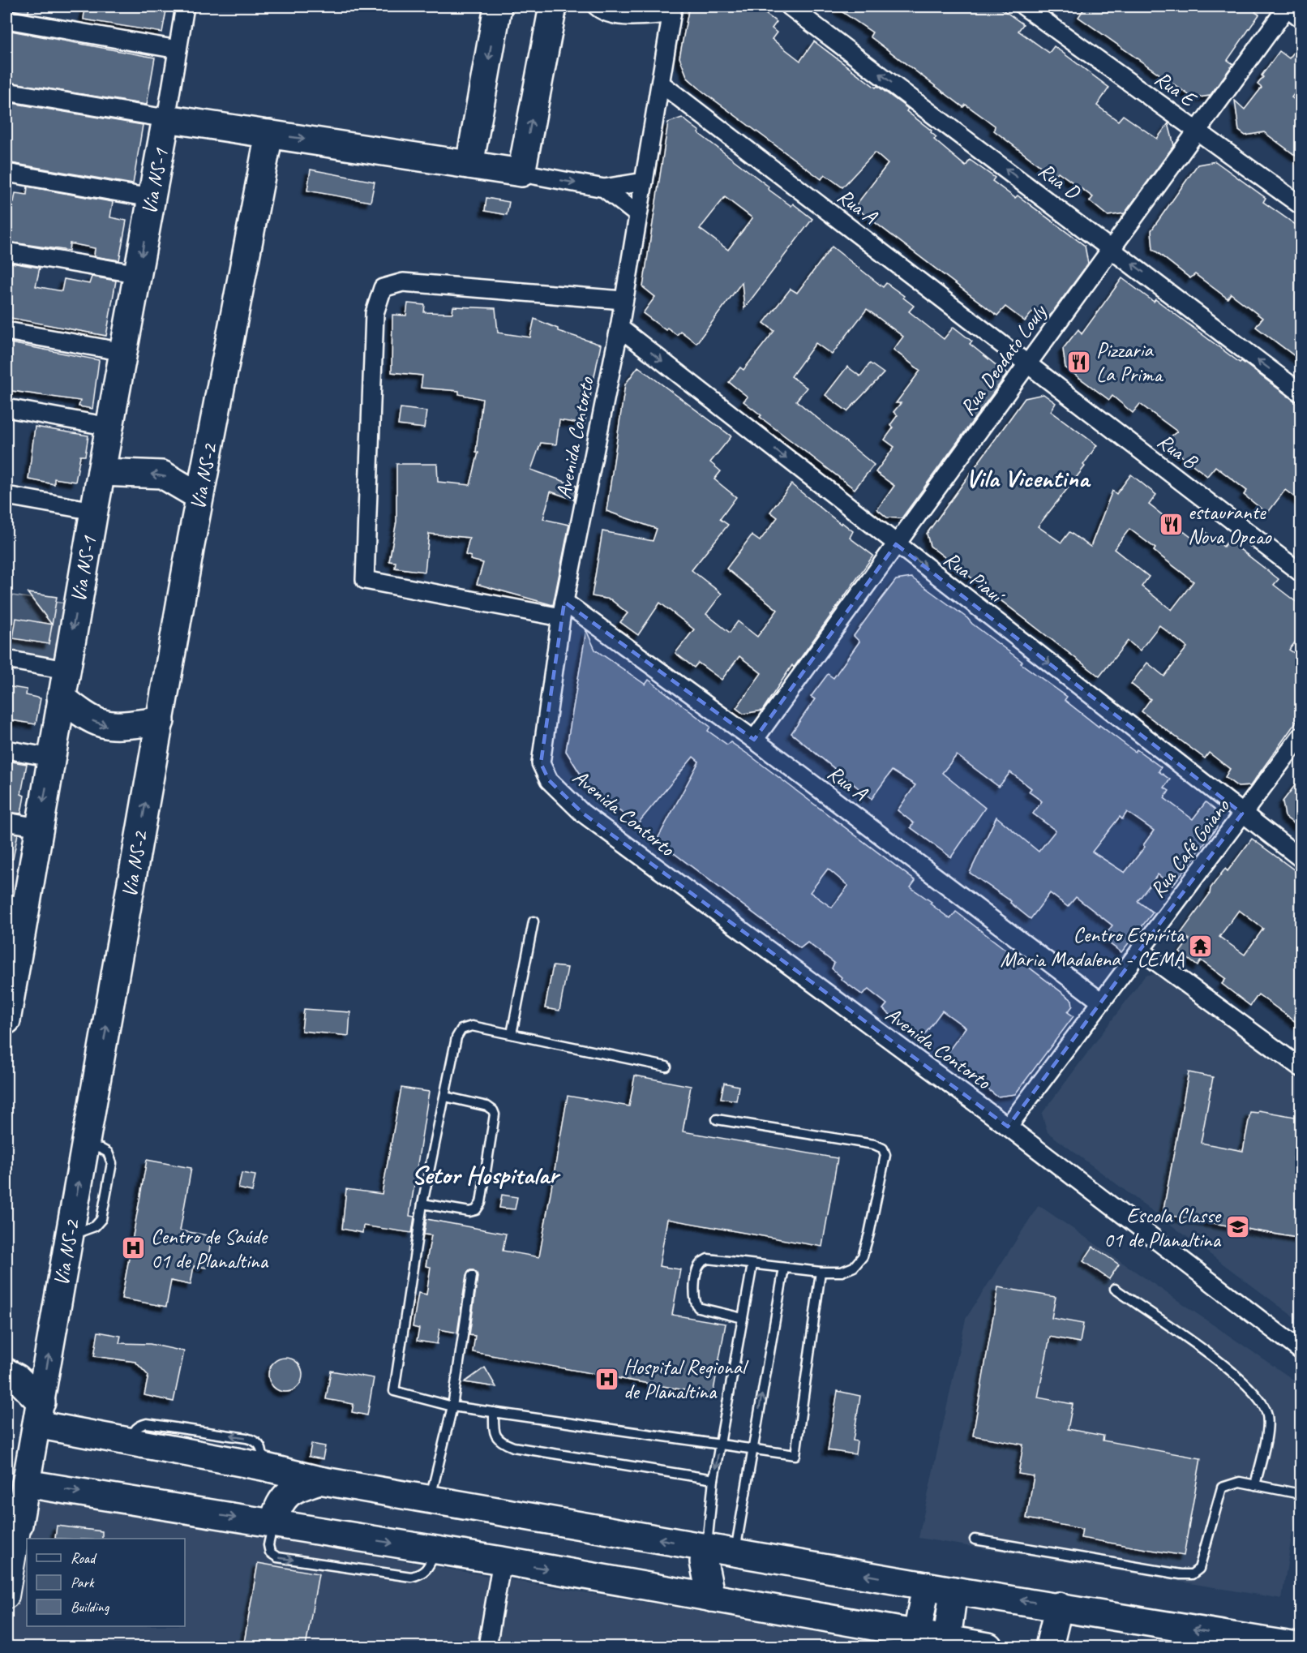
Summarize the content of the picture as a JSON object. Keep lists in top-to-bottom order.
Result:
{
  "streets": {
    "main road": ["Via NS-1", "Via NS-2"],
    "street": [
      "Rua E",
      "Rua D",
      "Rua A",
      "Rua Deodato Louly",
      "Avenida Contorto",
      "Rua B",
      "Rua Piauí",
      "Rua Café Goiano"
    ]
  },
  "crossings": [
    ["Rua E", "Rua Deodato Louly"],
    ["Rua D", "Rua Deodato Louly"],
    ["Rua A", "Rua Deodato Louly"],
    ["Rua A", "Avenida Contorto"],
    ["Rua A", "Rua B"],
    ["Rua A", "Rua Café Goiano"],
    ["Rua Deodato Louly", "Rua B"],
    ["Rua Deodato Louly", "Rua Piauí"],
    ["Avenida Contorto", "Rua Piauí"],
    ["Avenida Contorto", "Rua Café Goiano"],
    ["Rua Piauí", "Rua Café Goiano"]
  ],
  "one_way": ["Rua D", "Via NS-2", "Rua Piauí"],
  "districts": ["Vila Vicentina", "Setor Hospitalar"],
  "places": {
    "restaurant": ["Pizzaria La Prima", "estaurante Nova Opcao"],
    "temple": ["Centro Espírita Maria Madalena - CEMA"],
    "school or university": ["Escola Classe 01 de Planaltina"],
    "hospital": ["Centro de Saúde 01 de Planaltina", "Hospital Regional de Planaltina"]
  },
  "legend": ["Road", "Park", "Building"]
}
